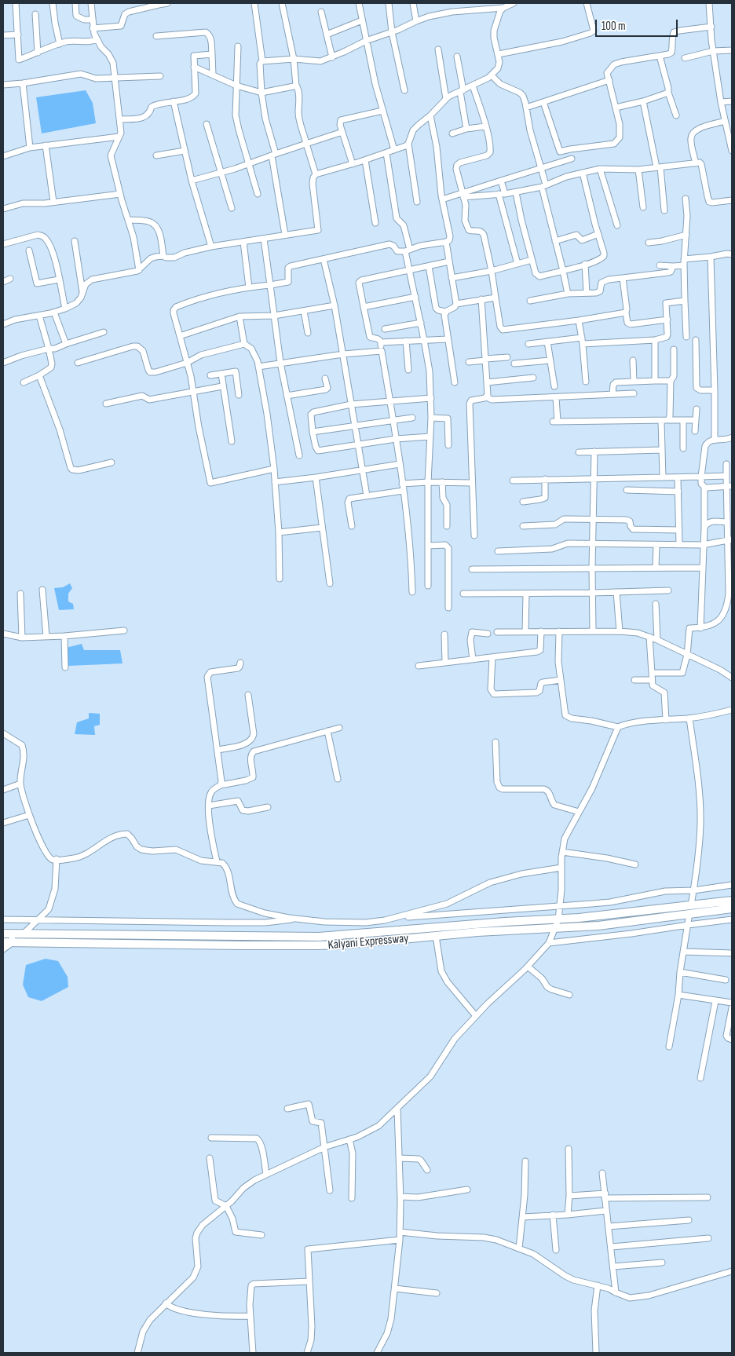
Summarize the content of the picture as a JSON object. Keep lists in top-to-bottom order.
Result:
{
  "streets": {
    "highway": ["Kalyani Expressway"]
  },
  "scale_bar": "100 m"
}
